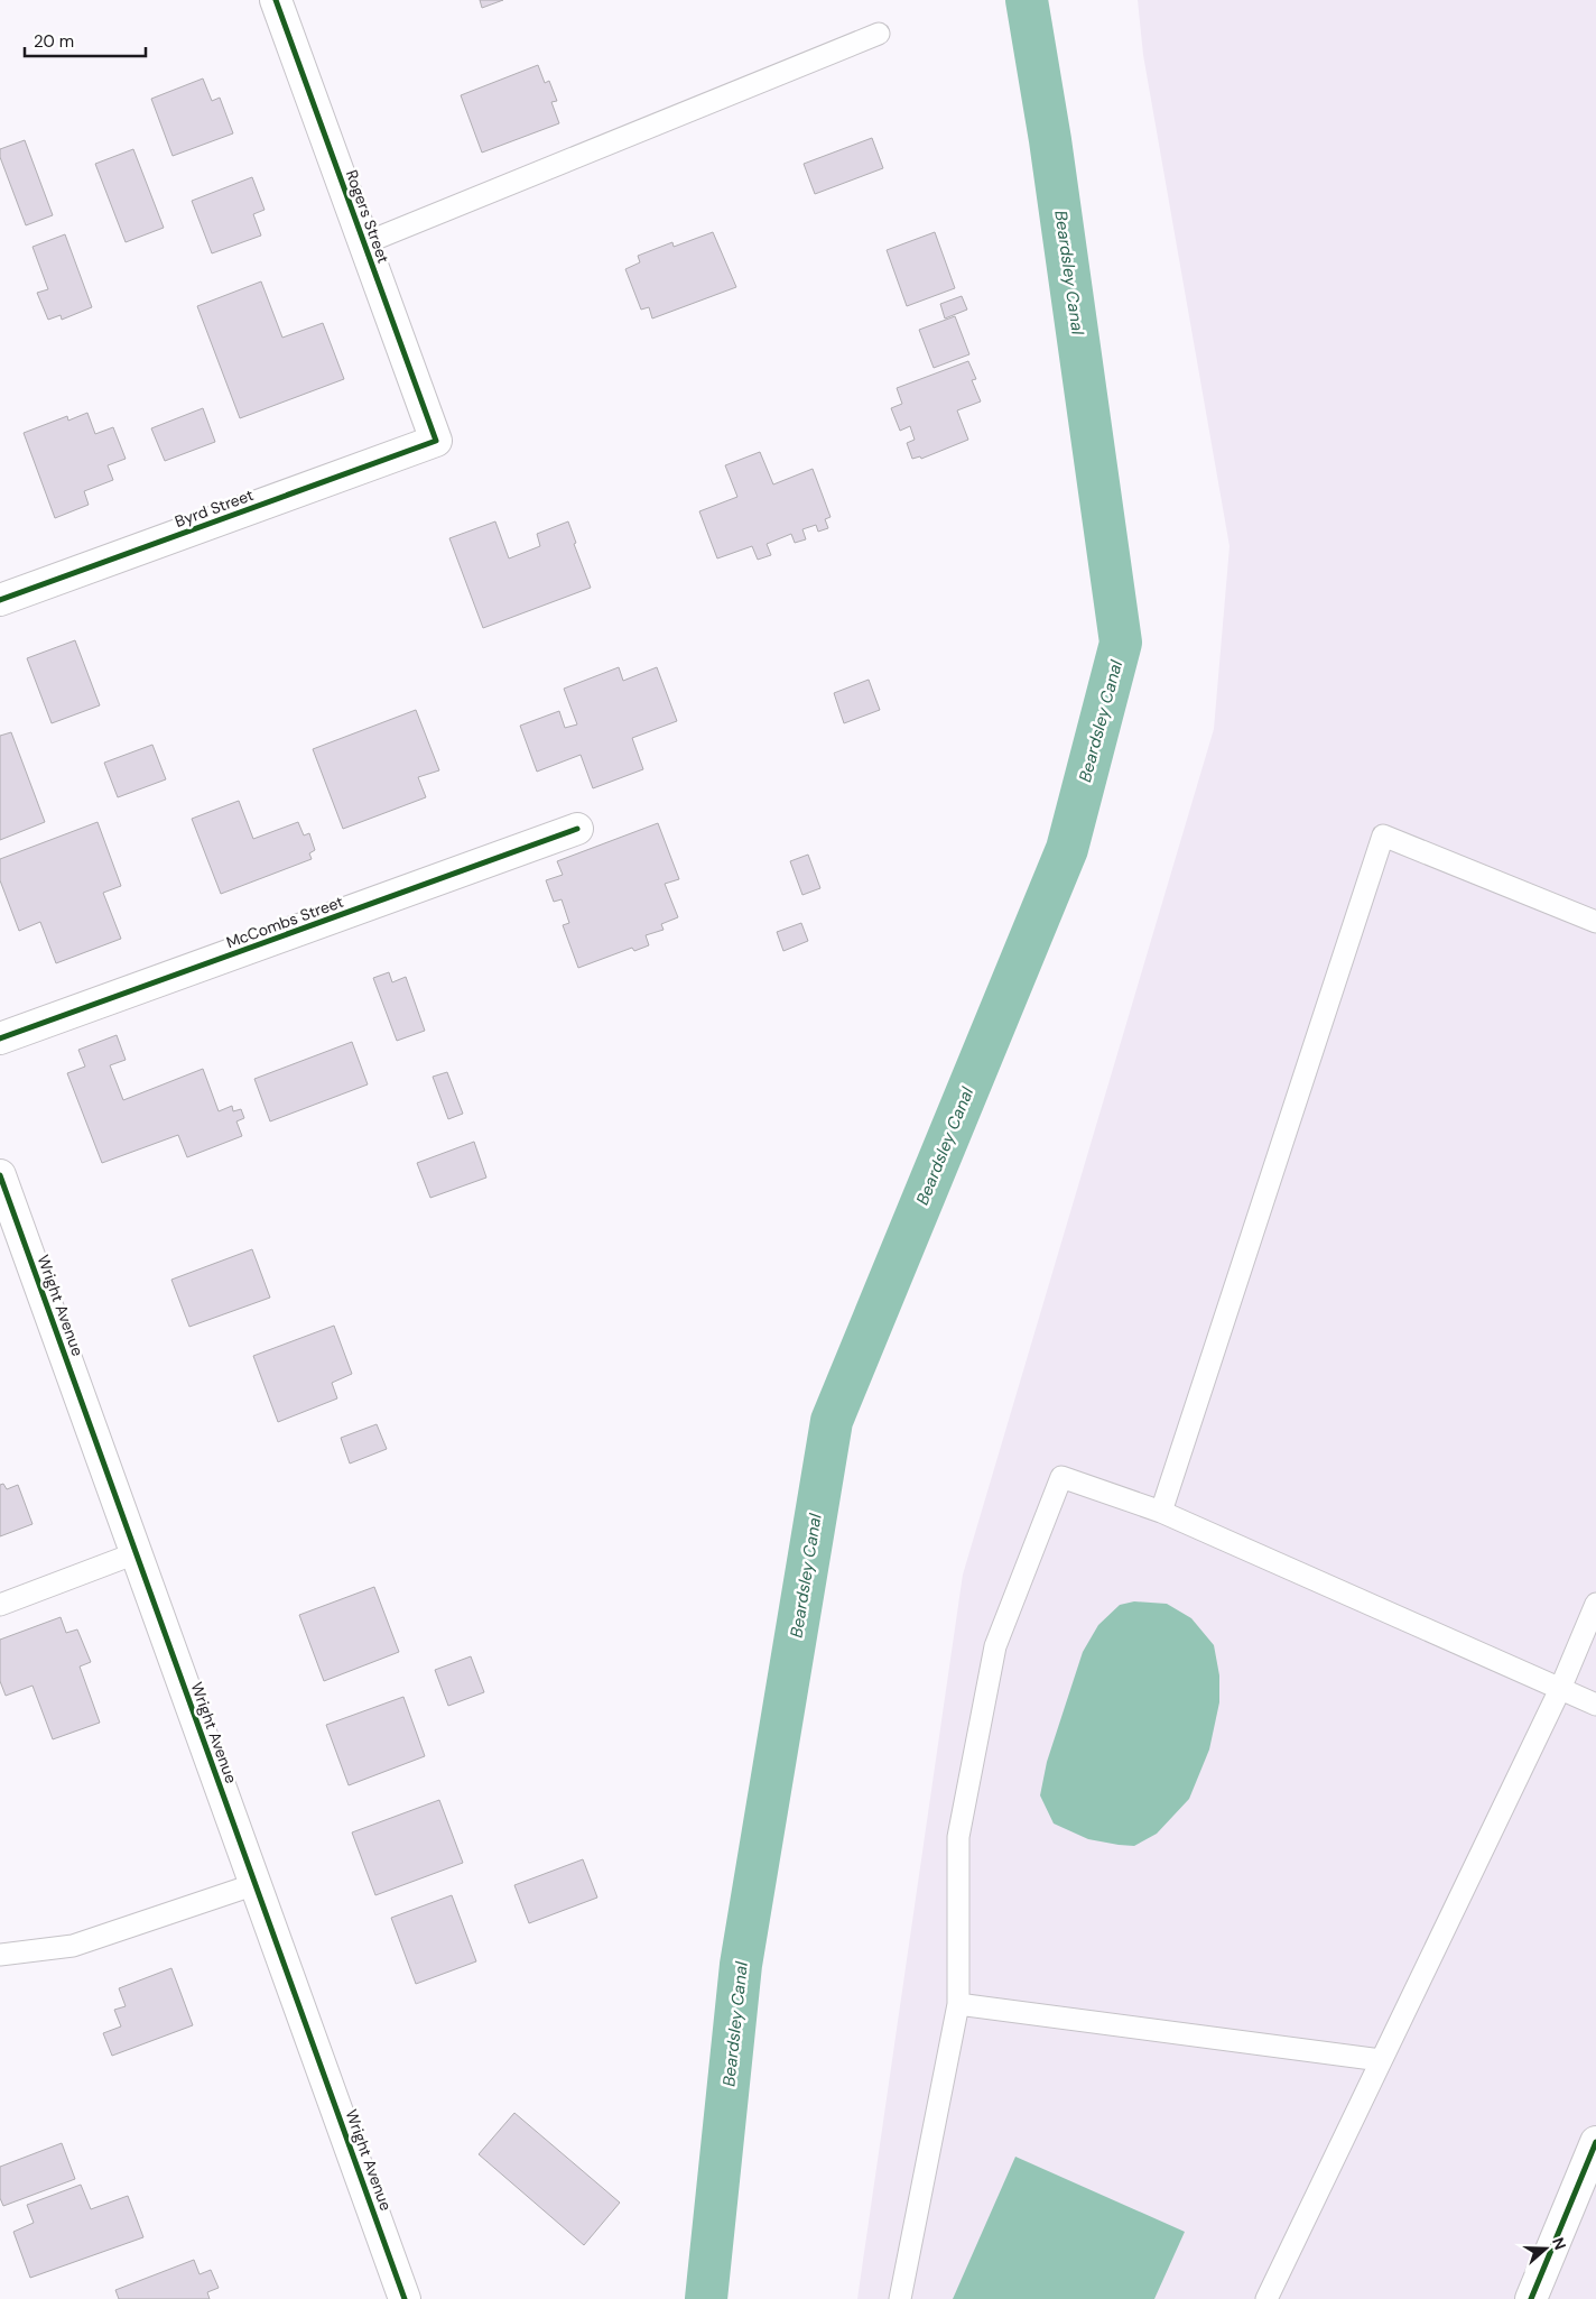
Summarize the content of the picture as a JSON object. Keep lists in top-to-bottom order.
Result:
{
  "streets": {
    "street": [
      "Rogers Street",
      "Byrd Street",
      "McCombs Street",
      "Wright Avenue"
    ]
  },
  "crossings": [
    ["Rogers Street", "Byrd Street"]
  ],
  "water": ["Beardsley Canal"],
  "scale_bar": "20 m",
  "north": "right"
}
